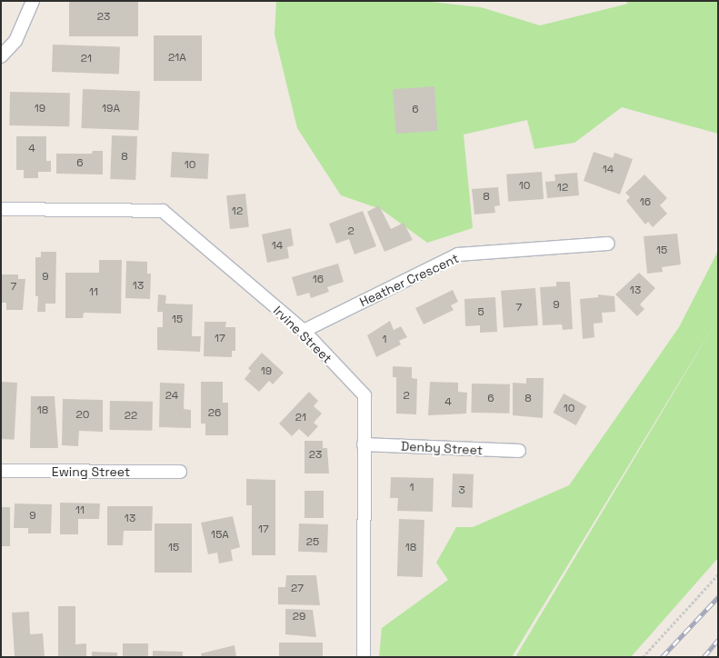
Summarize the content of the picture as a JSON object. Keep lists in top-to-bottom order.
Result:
{
  "streets": {
    "street": [
      "Heather Crescent",
      "Irvine Street",
      "Denby Street",
      "Ewing Street"
    ]
  },
  "crossings": [
    ["Heather Crescent", "Irvine Street"],
    ["Irvine Street", "Denby Street"]
  ],
  "house_numbers": [
    "23",
    "21A",
    "21",
    "19",
    "19A",
    "6",
    "4",
    "8",
    "6",
    "10",
    "14",
    "10",
    "12",
    "8",
    "16",
    "12",
    "2",
    "14",
    "15",
    "9",
    "16",
    "13",
    "7",
    "13",
    "11",
    "9",
    "7",
    "5",
    "15",
    "17",
    "1",
    "19",
    "24",
    "2",
    "6",
    "8",
    "4",
    "10",
    "18",
    "26",
    "20",
    "22",
    "21",
    "23",
    "1",
    "3",
    "11",
    "9",
    "13",
    "17",
    "15A",
    "25",
    "15",
    "18",
    "27",
    "29"
  ]
}
